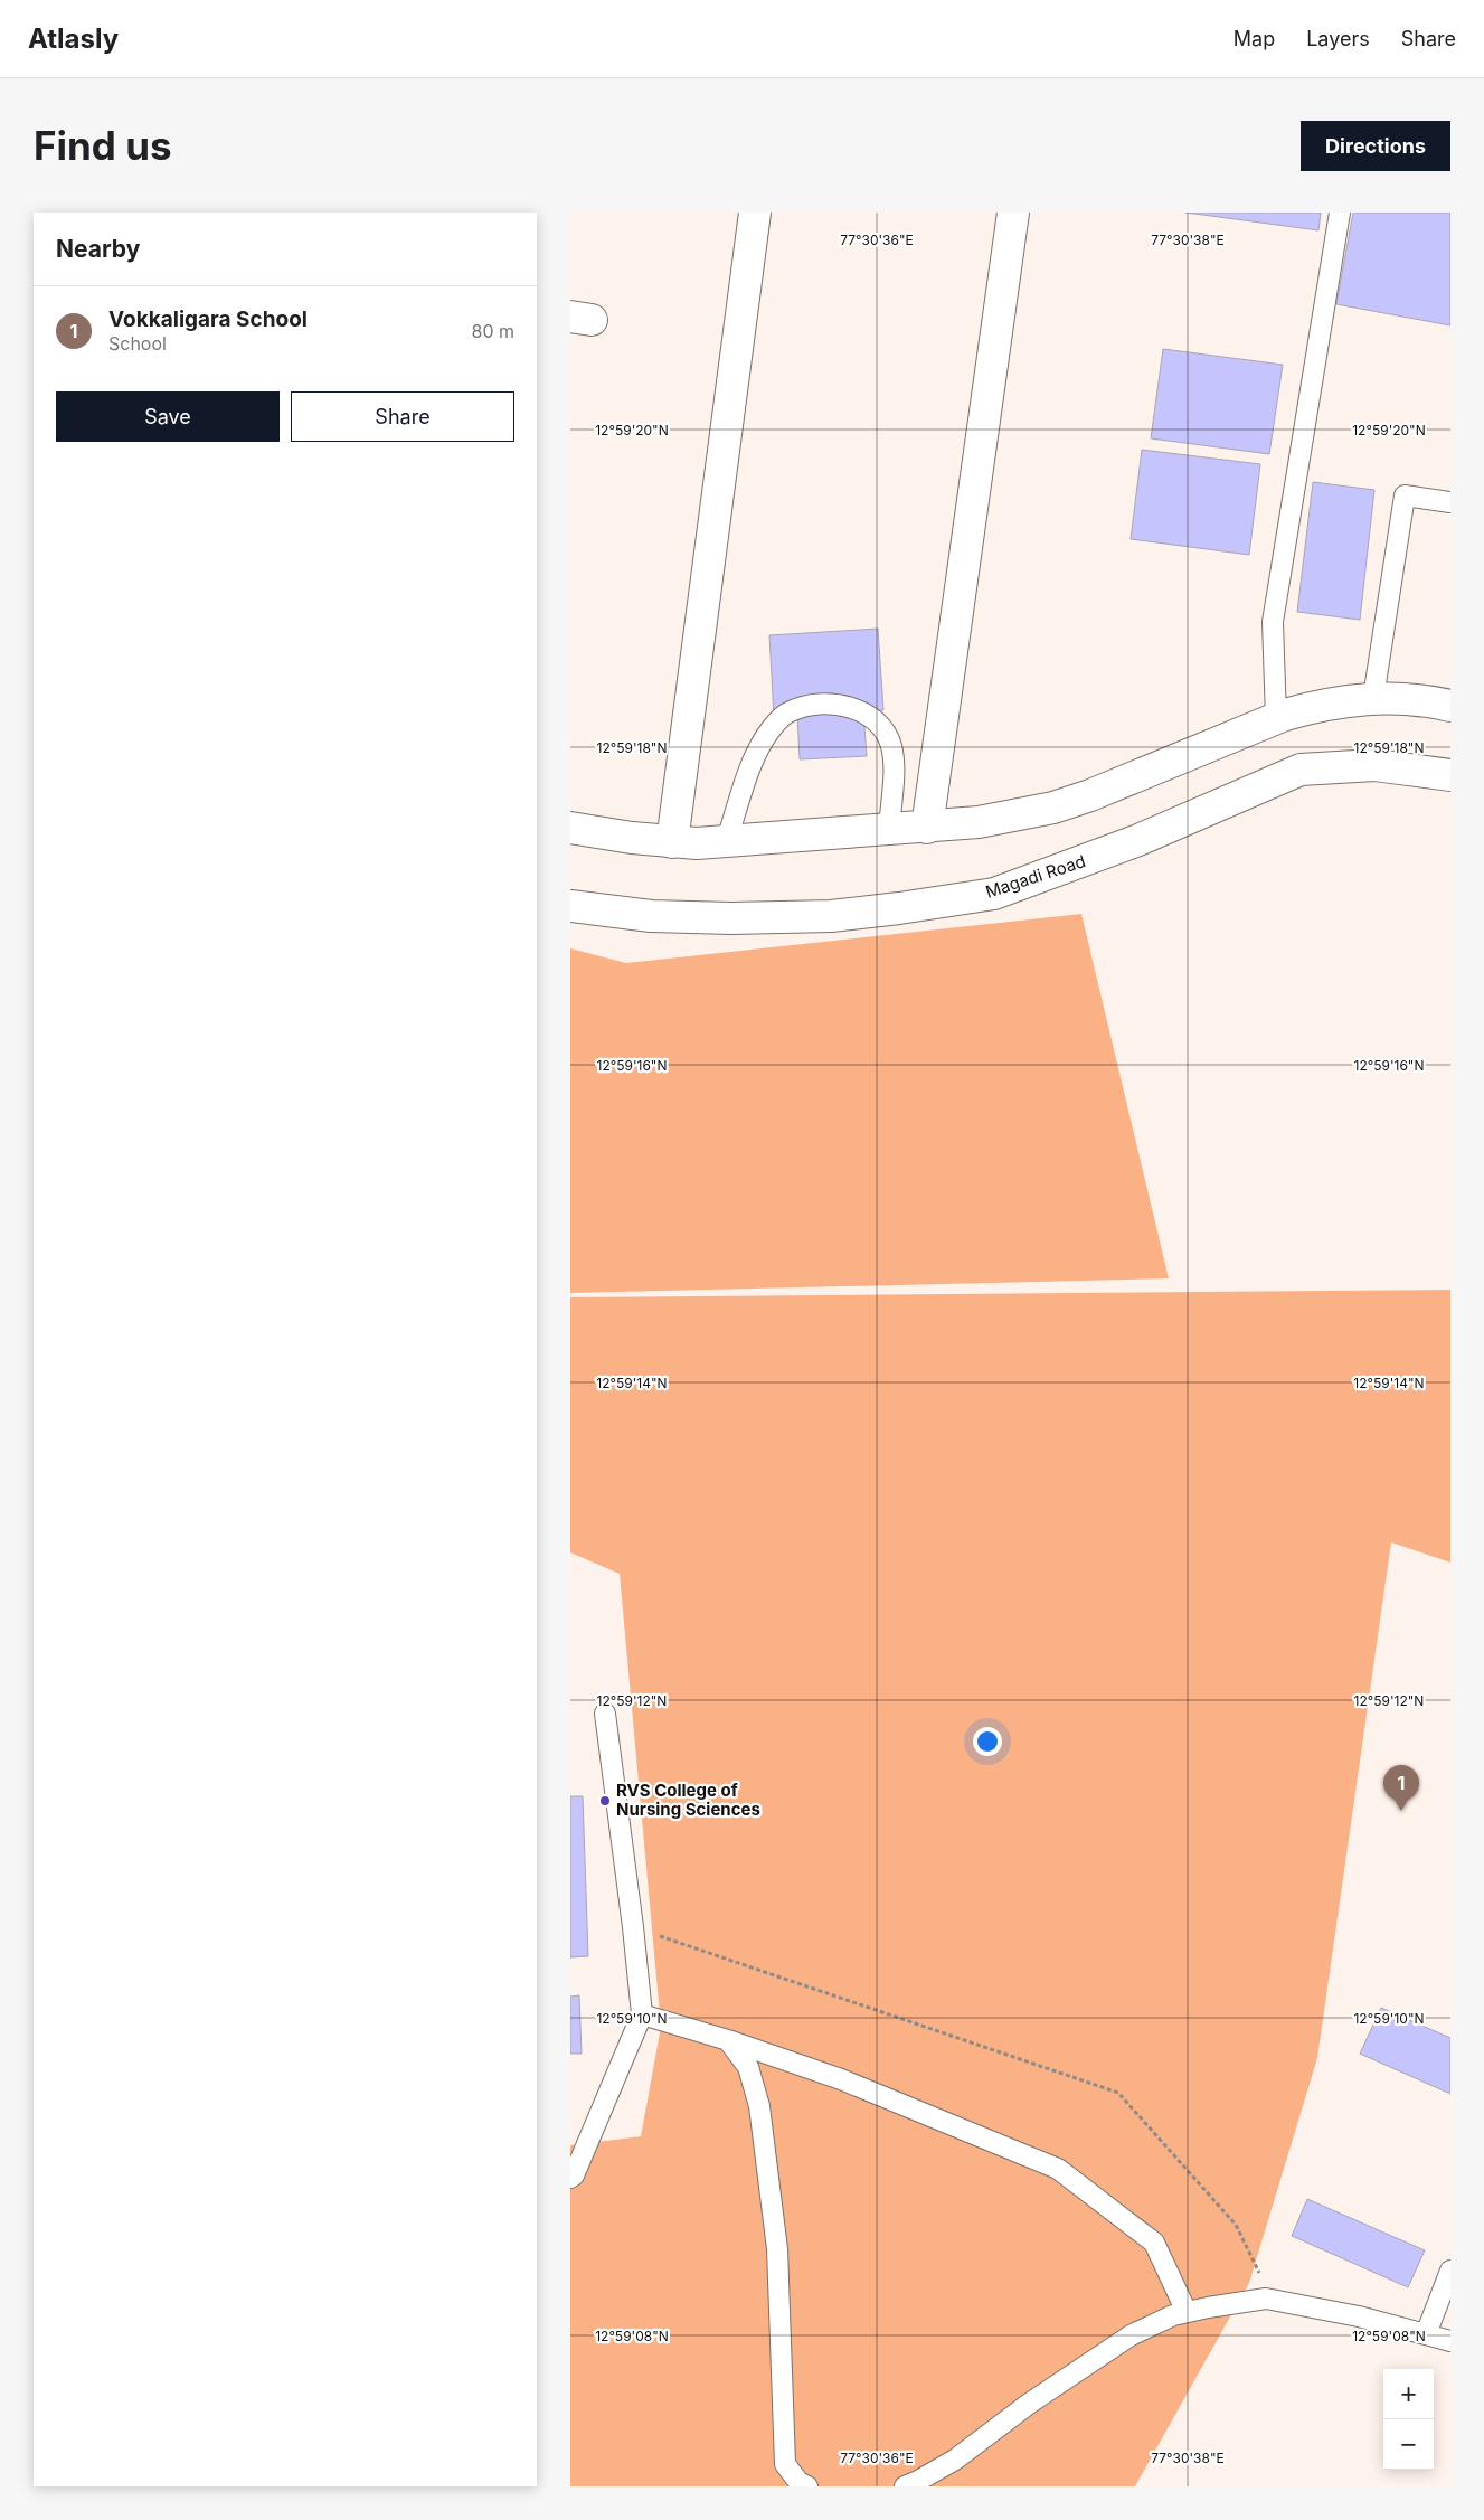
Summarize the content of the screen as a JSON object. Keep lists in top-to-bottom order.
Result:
{
  "streets": {
    "main road": ["Magadi Road"]
  },
  "places": ["RVS College of Nursing Sciences"],
  "page": {
    "header": "Atlasly",
    "nav": ["Map", "Layers", "Share"],
    "buttons": [
      "Directions",
      ["Save", "Share"]
    ],
    "title": "Find us",
    "heading": "Nearby",
    "list": [
      {
        "mark": "1",
        "name": "Vokkaligara School",
        "note": "School",
        "value": "80 m"
      }
    ],
    "pins": "1",
    "map_buttons": ["+", "−"]
  },
  "coordinates": [
    "77°30'36\"E",
    "77°30'38\"E",
    "12°59'20\"N",
    "12°59'18\"N",
    "12°59'16\"N",
    "12°59'14\"N",
    "12°59'12\"N",
    "12°59'10\"N",
    "12°59'08\"N"
  ]
}
